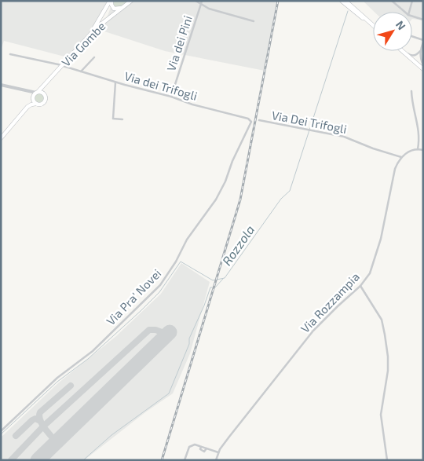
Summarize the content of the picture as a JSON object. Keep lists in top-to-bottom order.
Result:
{
  "streets": {
    "main road": ["Via Gombe"],
    "street": [
      "Via dei Pini",
      "Via dei Trifogli",
      "Via Dei Trifogli",
      "Via Pra' Novei",
      "Via Rozzampia"
    ]
  },
  "crossings": [
    ["Via dei Pini", "Via dei Trifogli"],
    ["Via Gombe", "Via dei Trifogli"],
    ["Via dei Trifogli", "Via Pra' Novei"],
    ["Via Dei Trifogli", "Via Rozzampia"]
  ],
  "water": ["Rozzola"],
  "north": "top right"
}
